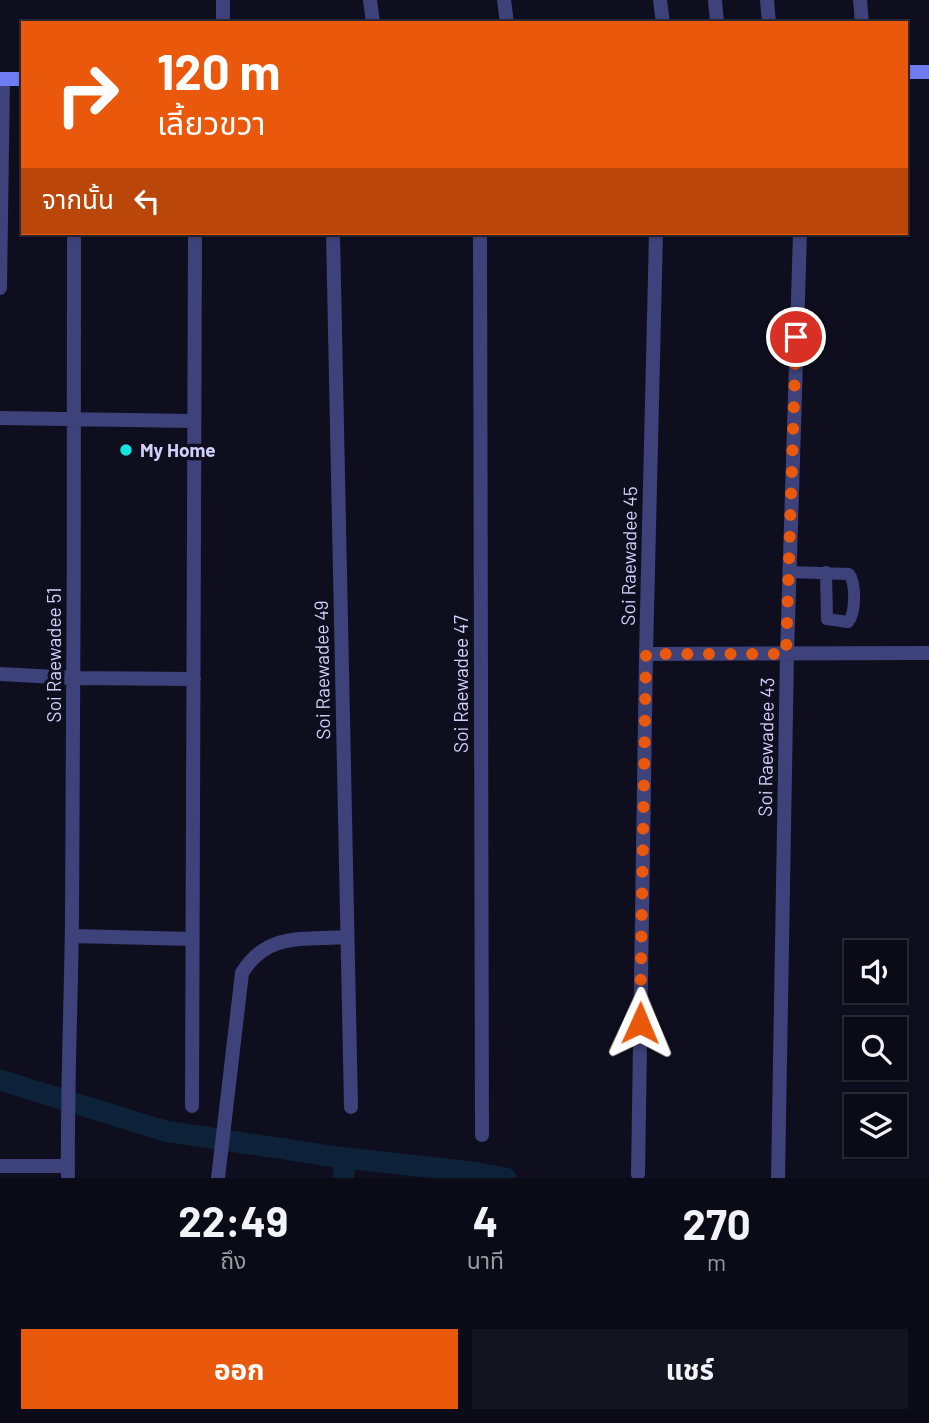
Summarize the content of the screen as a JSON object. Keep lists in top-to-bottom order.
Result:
{
  "streets": {
    "street": [
      "Soi Raewadee 45",
      "Soi Raewadee 51",
      "Soi Raewadee 49",
      "Soi Raewadee 47",
      "Soi Raewadee 43"
    ]
  },
  "places": ["My Home"],
  "page": {
    "turn": ["120 m", "เลี้ยวขวา"],
    "then": "จากนั้น",
    "eta": [
      "22:49",
      "ถึง",
      "4",
      "นาที",
      "270",
      "m"
    ],
    "buttons": ["ออก", "แชร์"]
  }
}
